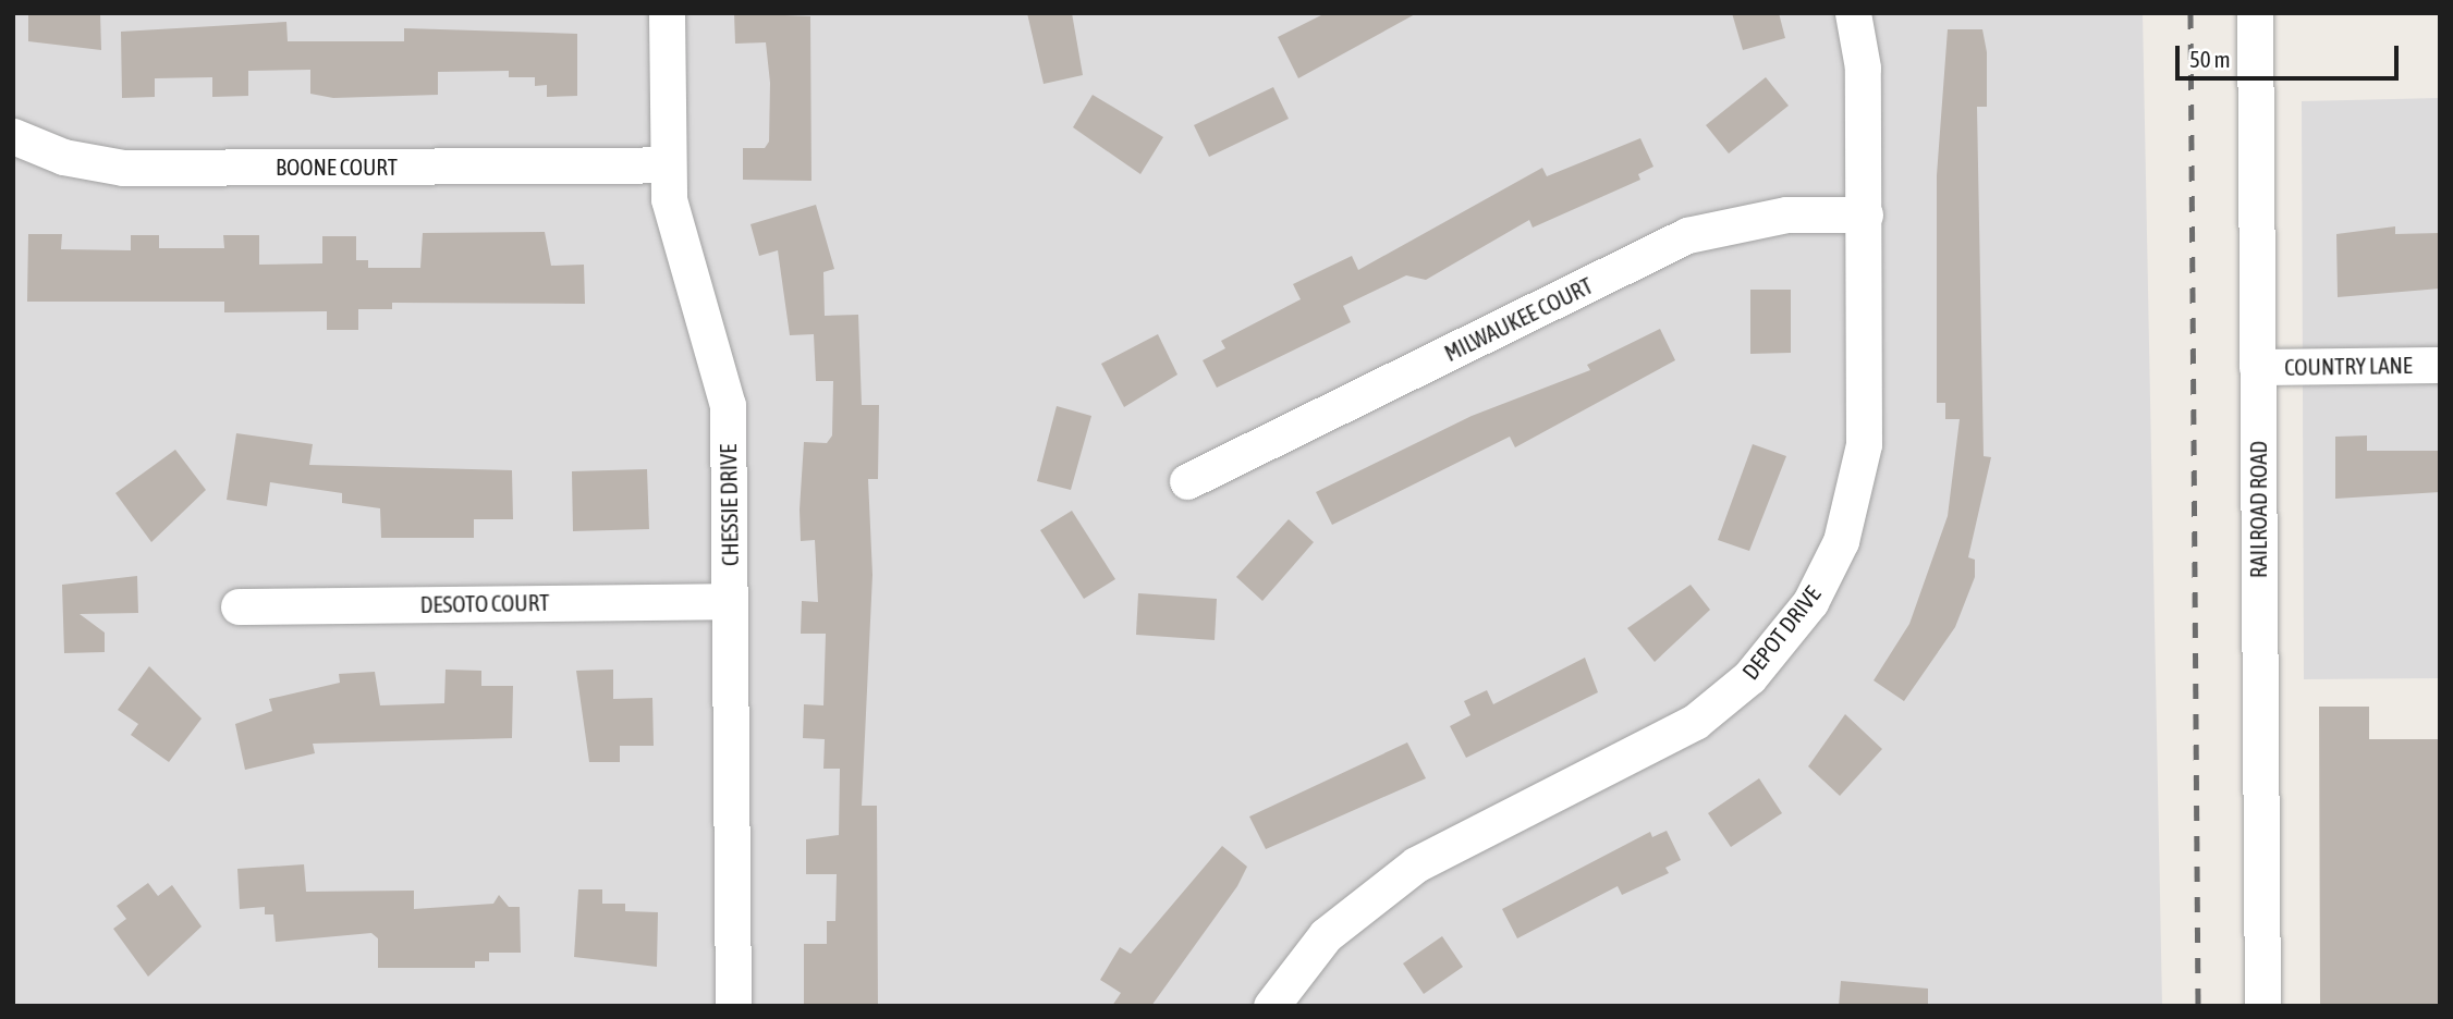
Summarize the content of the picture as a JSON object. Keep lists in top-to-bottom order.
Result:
{
  "streets": {
    "street": [
      "BOONE COURT",
      "MILWAUKEE COURT",
      "COUNTRY LANE",
      "CHESSIE DRIVE",
      "RAILROAD ROAD",
      "DESOTO COURT",
      "DEPOT DRIVE"
    ]
  },
  "crossings": [
    ["BOONE COURT", "CHESSIE DRIVE"],
    ["MILWAUKEE COURT", "DEPOT DRIVE"],
    ["COUNTRY LANE", "RAILROAD ROAD"],
    ["CHESSIE DRIVE", "DESOTO COURT"]
  ],
  "scale_bar": "50 m"
}
